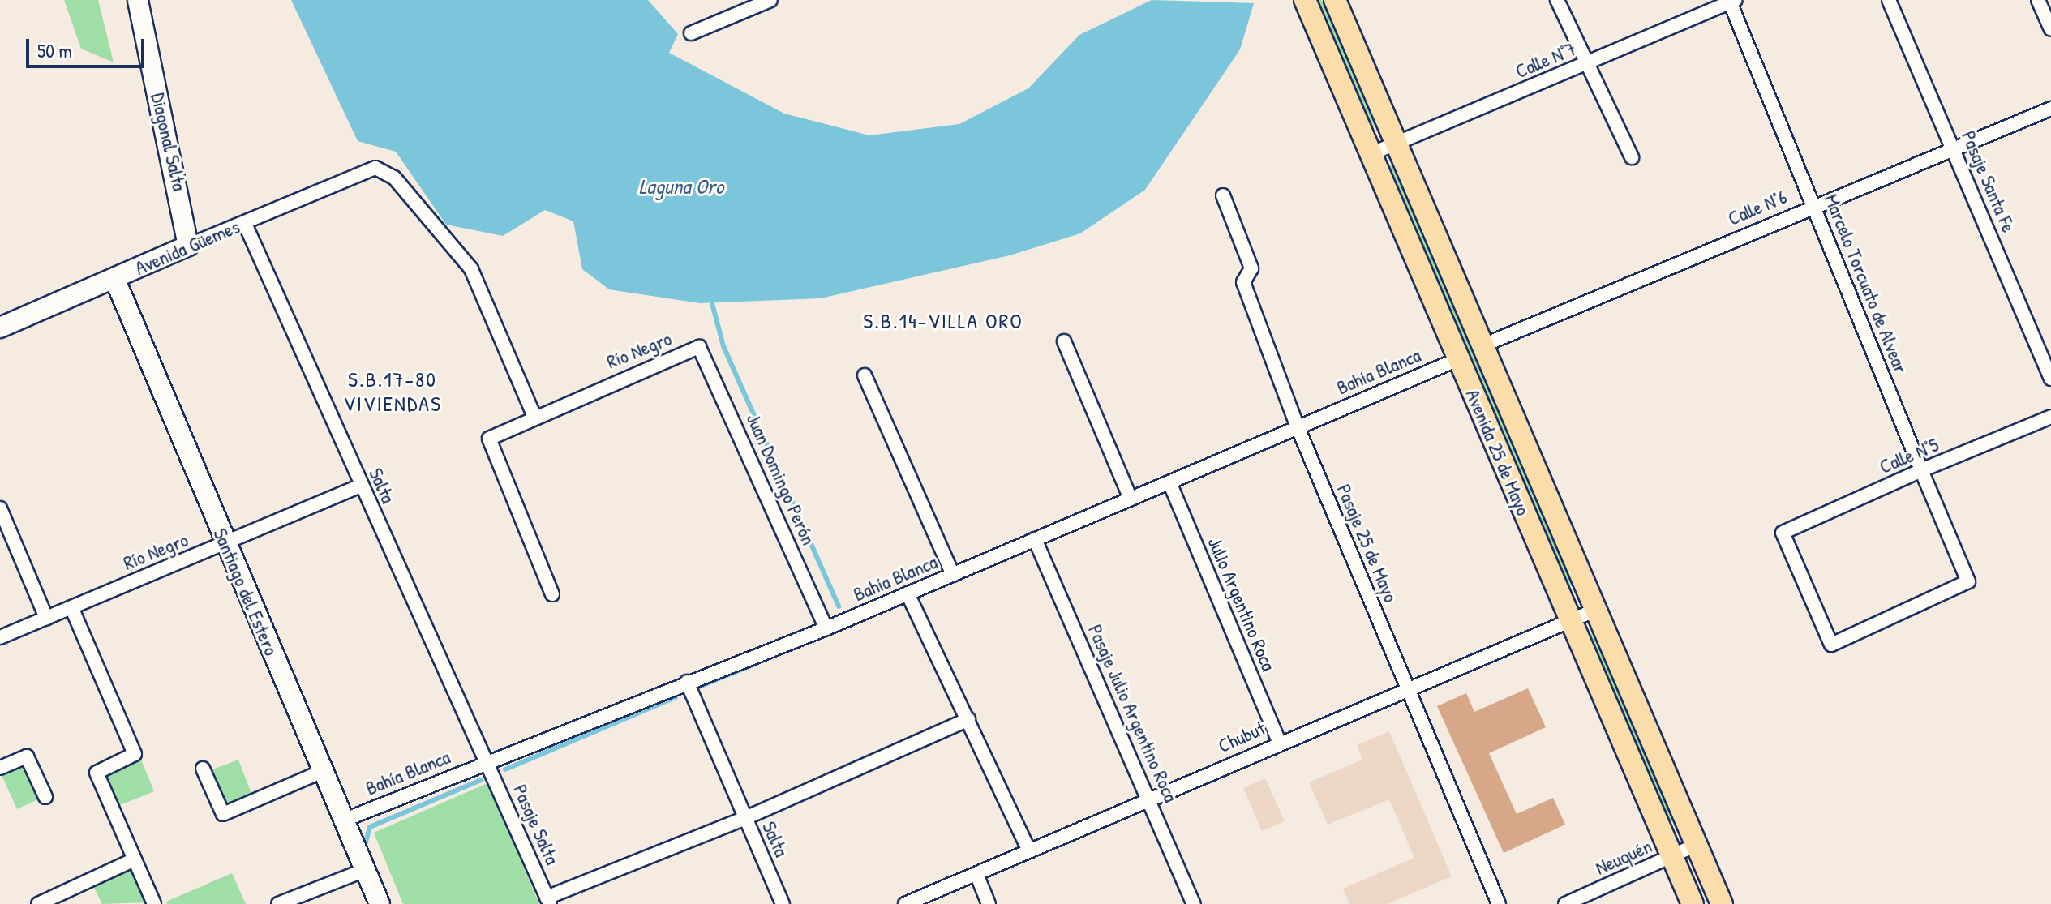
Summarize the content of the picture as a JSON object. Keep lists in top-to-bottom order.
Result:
{
  "streets": {
    "main road": ["Avenida 25 de Mayo"],
    "street": [
      "Calle N°7",
      "Diagonal Salta",
      "Pasaje Santa Fe",
      "Calle N°6",
      "Avenida Güemes",
      "Marcelo Torcuato de Alvear",
      "Río Negro",
      "Bahía Blanca",
      "Calle N°5",
      "Juan Domingo Perón",
      "Salta",
      "Pasaje 25 de Mayo",
      "Santiago del Estero",
      "Julio Argentino Roca",
      "Pasaje Julio Argentino Roca",
      "Chubut",
      "Pasaje Salta",
      "Neuquén"
    ]
  },
  "crossings": [
    ["Calle N°7", "Marcelo Torcuato de Alvear"],
    ["Calle N°7", "Avenida 25 de Mayo"],
    ["Diagonal Salta", "Avenida Güemes"],
    ["Pasaje Santa Fe", "Calle N°6"],
    ["Calle N°6", "Marcelo Torcuato de Alvear"],
    ["Calle N°6", "Avenida 25 de Mayo"],
    ["Avenida Güemes", "Río Negro"],
    ["Avenida Güemes", "Salta"],
    ["Avenida Güemes", "Santiago del Estero"],
    ["Marcelo Torcuato de Alvear", "Calle N°5"],
    ["Río Negro", "Juan Domingo Perón"],
    ["Río Negro", "Salta"],
    ["Río Negro", "Santiago del Estero"],
    ["Bahía Blanca", "Avenida 25 de Mayo"],
    ["Bahía Blanca", "Juan Domingo Perón"],
    ["Bahía Blanca", "Salta"],
    ["Bahía Blanca", "Pasaje 25 de Mayo"],
    ["Bahía Blanca", "Santiago del Estero"],
    ["Bahía Blanca", "Julio Argentino Roca"],
    ["Bahía Blanca", "Pasaje Julio Argentino Roca"],
    ["Bahía Blanca", "Pasaje Salta"],
    ["Avenida 25 de Mayo", "Chubut"],
    ["Avenida 25 de Mayo", "Neuquén"],
    ["Salta", "Pasaje Salta"],
    ["Pasaje 25 de Mayo", "Chubut"],
    ["Julio Argentino Roca", "Chubut"],
    ["Pasaje Julio Argentino Roca", "Chubut"]
  ],
  "districts": ["S.B.14-VILLA ORO", "S.B.17-80 VIVIENDAS"],
  "water": ["Laguna Oro"],
  "scale_bar": "50 m"
}
